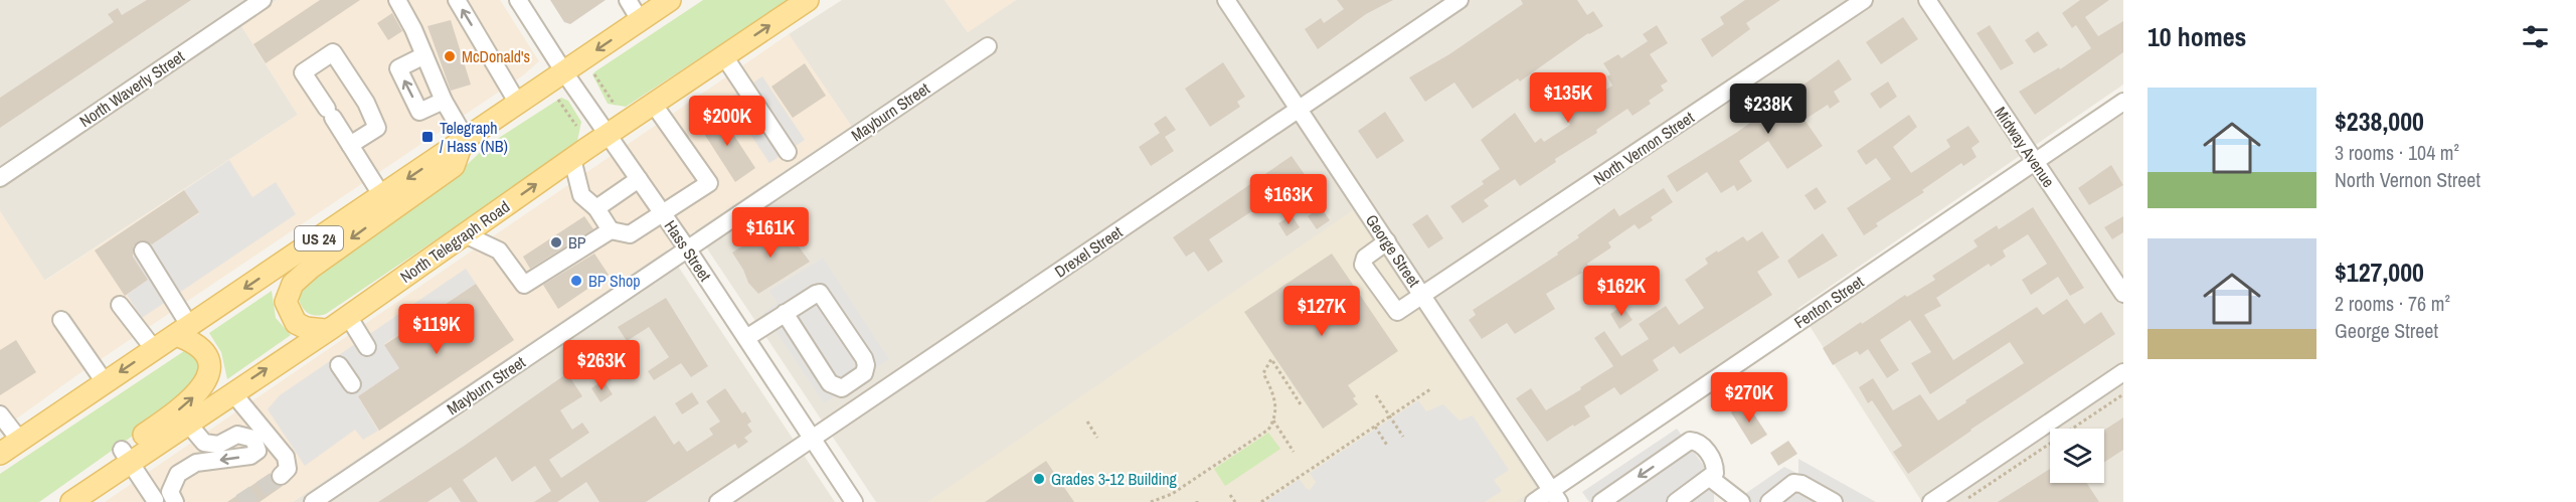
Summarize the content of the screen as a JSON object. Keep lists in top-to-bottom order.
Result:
{
  "streets": {
    "main road": ["US 24", "North Telegraph Road"],
    "street": [
      "North Waverly Street",
      "Mayburn Street",
      "Midway Avenue",
      "North Vernon Street",
      "Hass Street",
      "George Street",
      "Drexel Street",
      "Fenton Street"
    ]
  },
  "crossings": [
    ["Mayburn Street", "Hass Street"],
    ["Midway Avenue", "Fenton Street"],
    ["North Vernon Street", "George Street"],
    ["North Telegraph Road", "Hass Street"],
    ["Hass Street", "Drexel Street"],
    ["George Street", "Drexel Street"],
    ["George Street", "Fenton Street"]
  ],
  "places": {
    "other": [
      "McDonald's",
      "BP",
      "BP Shop",
      "Grades 3-12 Building"
    ],
    "transit": ["Telegraph / Hass (NB)"]
  },
  "page": {
    "heading": "10 homes",
    "price": [
      "$135K",
      "$238K",
      "$200K",
      "$163K",
      "$161K",
      "$162K",
      "$127K",
      "$119K",
      "$263K",
      "$270K"
    ],
    "list": [
      {
        "name": "$238,000",
        "note": "3 rooms · 104 m² · North Vernon Street"
      },
      {
        "name": "$127,000",
        "note": "2 rooms · 76 m² · George Street"
      }
    ]
  }
}
